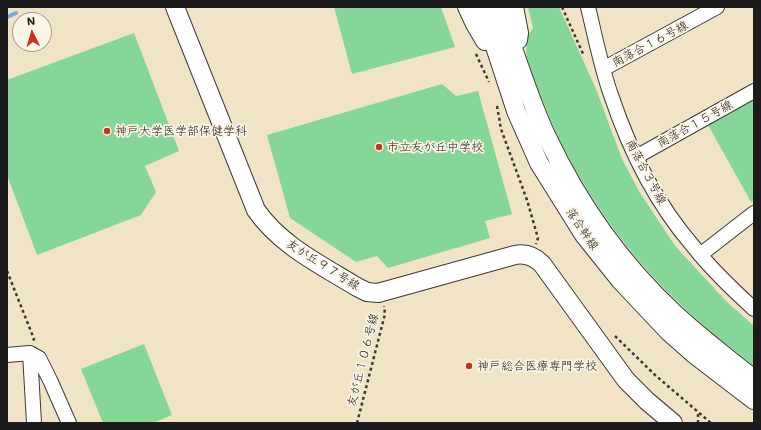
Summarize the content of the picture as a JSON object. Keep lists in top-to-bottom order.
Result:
{
  "streets": {
    "street": [
      "南落合１６号線",
      "南落合１５号線",
      "南落合３号線",
      "落合幹線",
      "友が丘９７号線"
    ],
    "path": ["友が丘１０６号線"]
  },
  "crossings": [
    ["南落合１６号線", "南落合３号線"],
    ["南落合１５号線", "南落合３号線"]
  ],
  "places": ["神戸大学医学部保健学科", "市立友が丘中学校", "神戸総合医療専門学校"],
  "north": "top"
}
